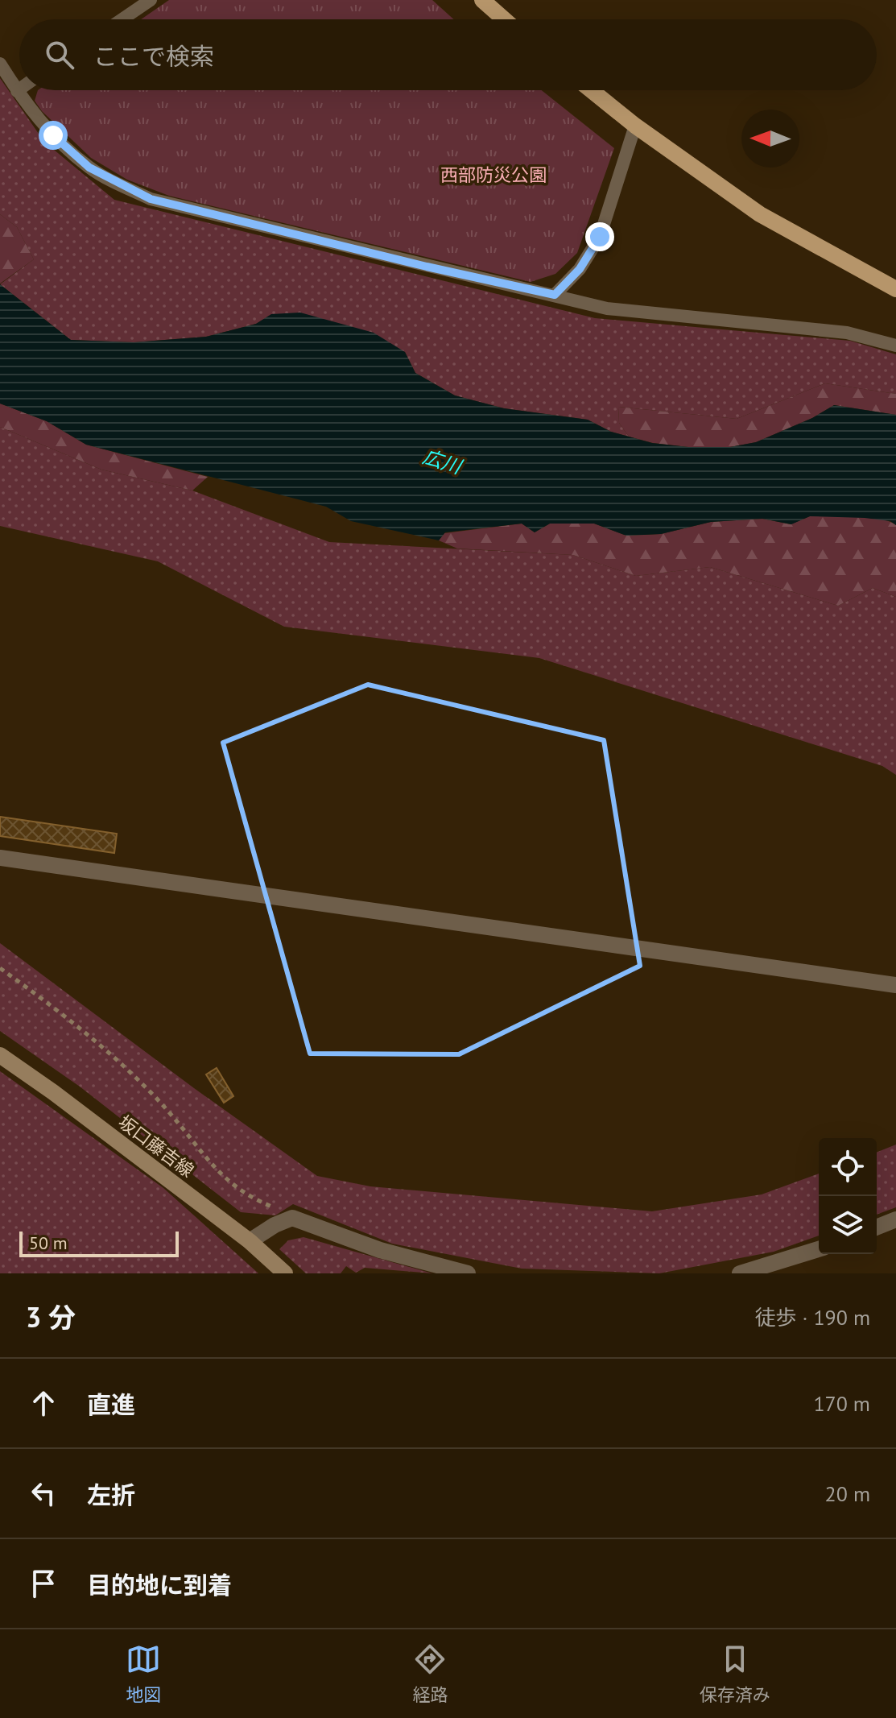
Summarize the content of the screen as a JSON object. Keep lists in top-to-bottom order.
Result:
{
  "streets": {
    "main road": ["坂口藤吉線"]
  },
  "water": ["広川"],
  "parks": ["西部防災公園"],
  "scale_bar": "50 m",
  "north": "left",
  "page": {
    "search": "ここで検索",
    "scale": "50 m",
    "heading": ["3 分", "徒歩 · 190 m"],
    "list": [
      ["直進", "170 m"],
      ["左折", "20 m"],
      "目的地に到着"
    ],
    "nav": ["地図", "経路", "保存済み"]
  }
}
